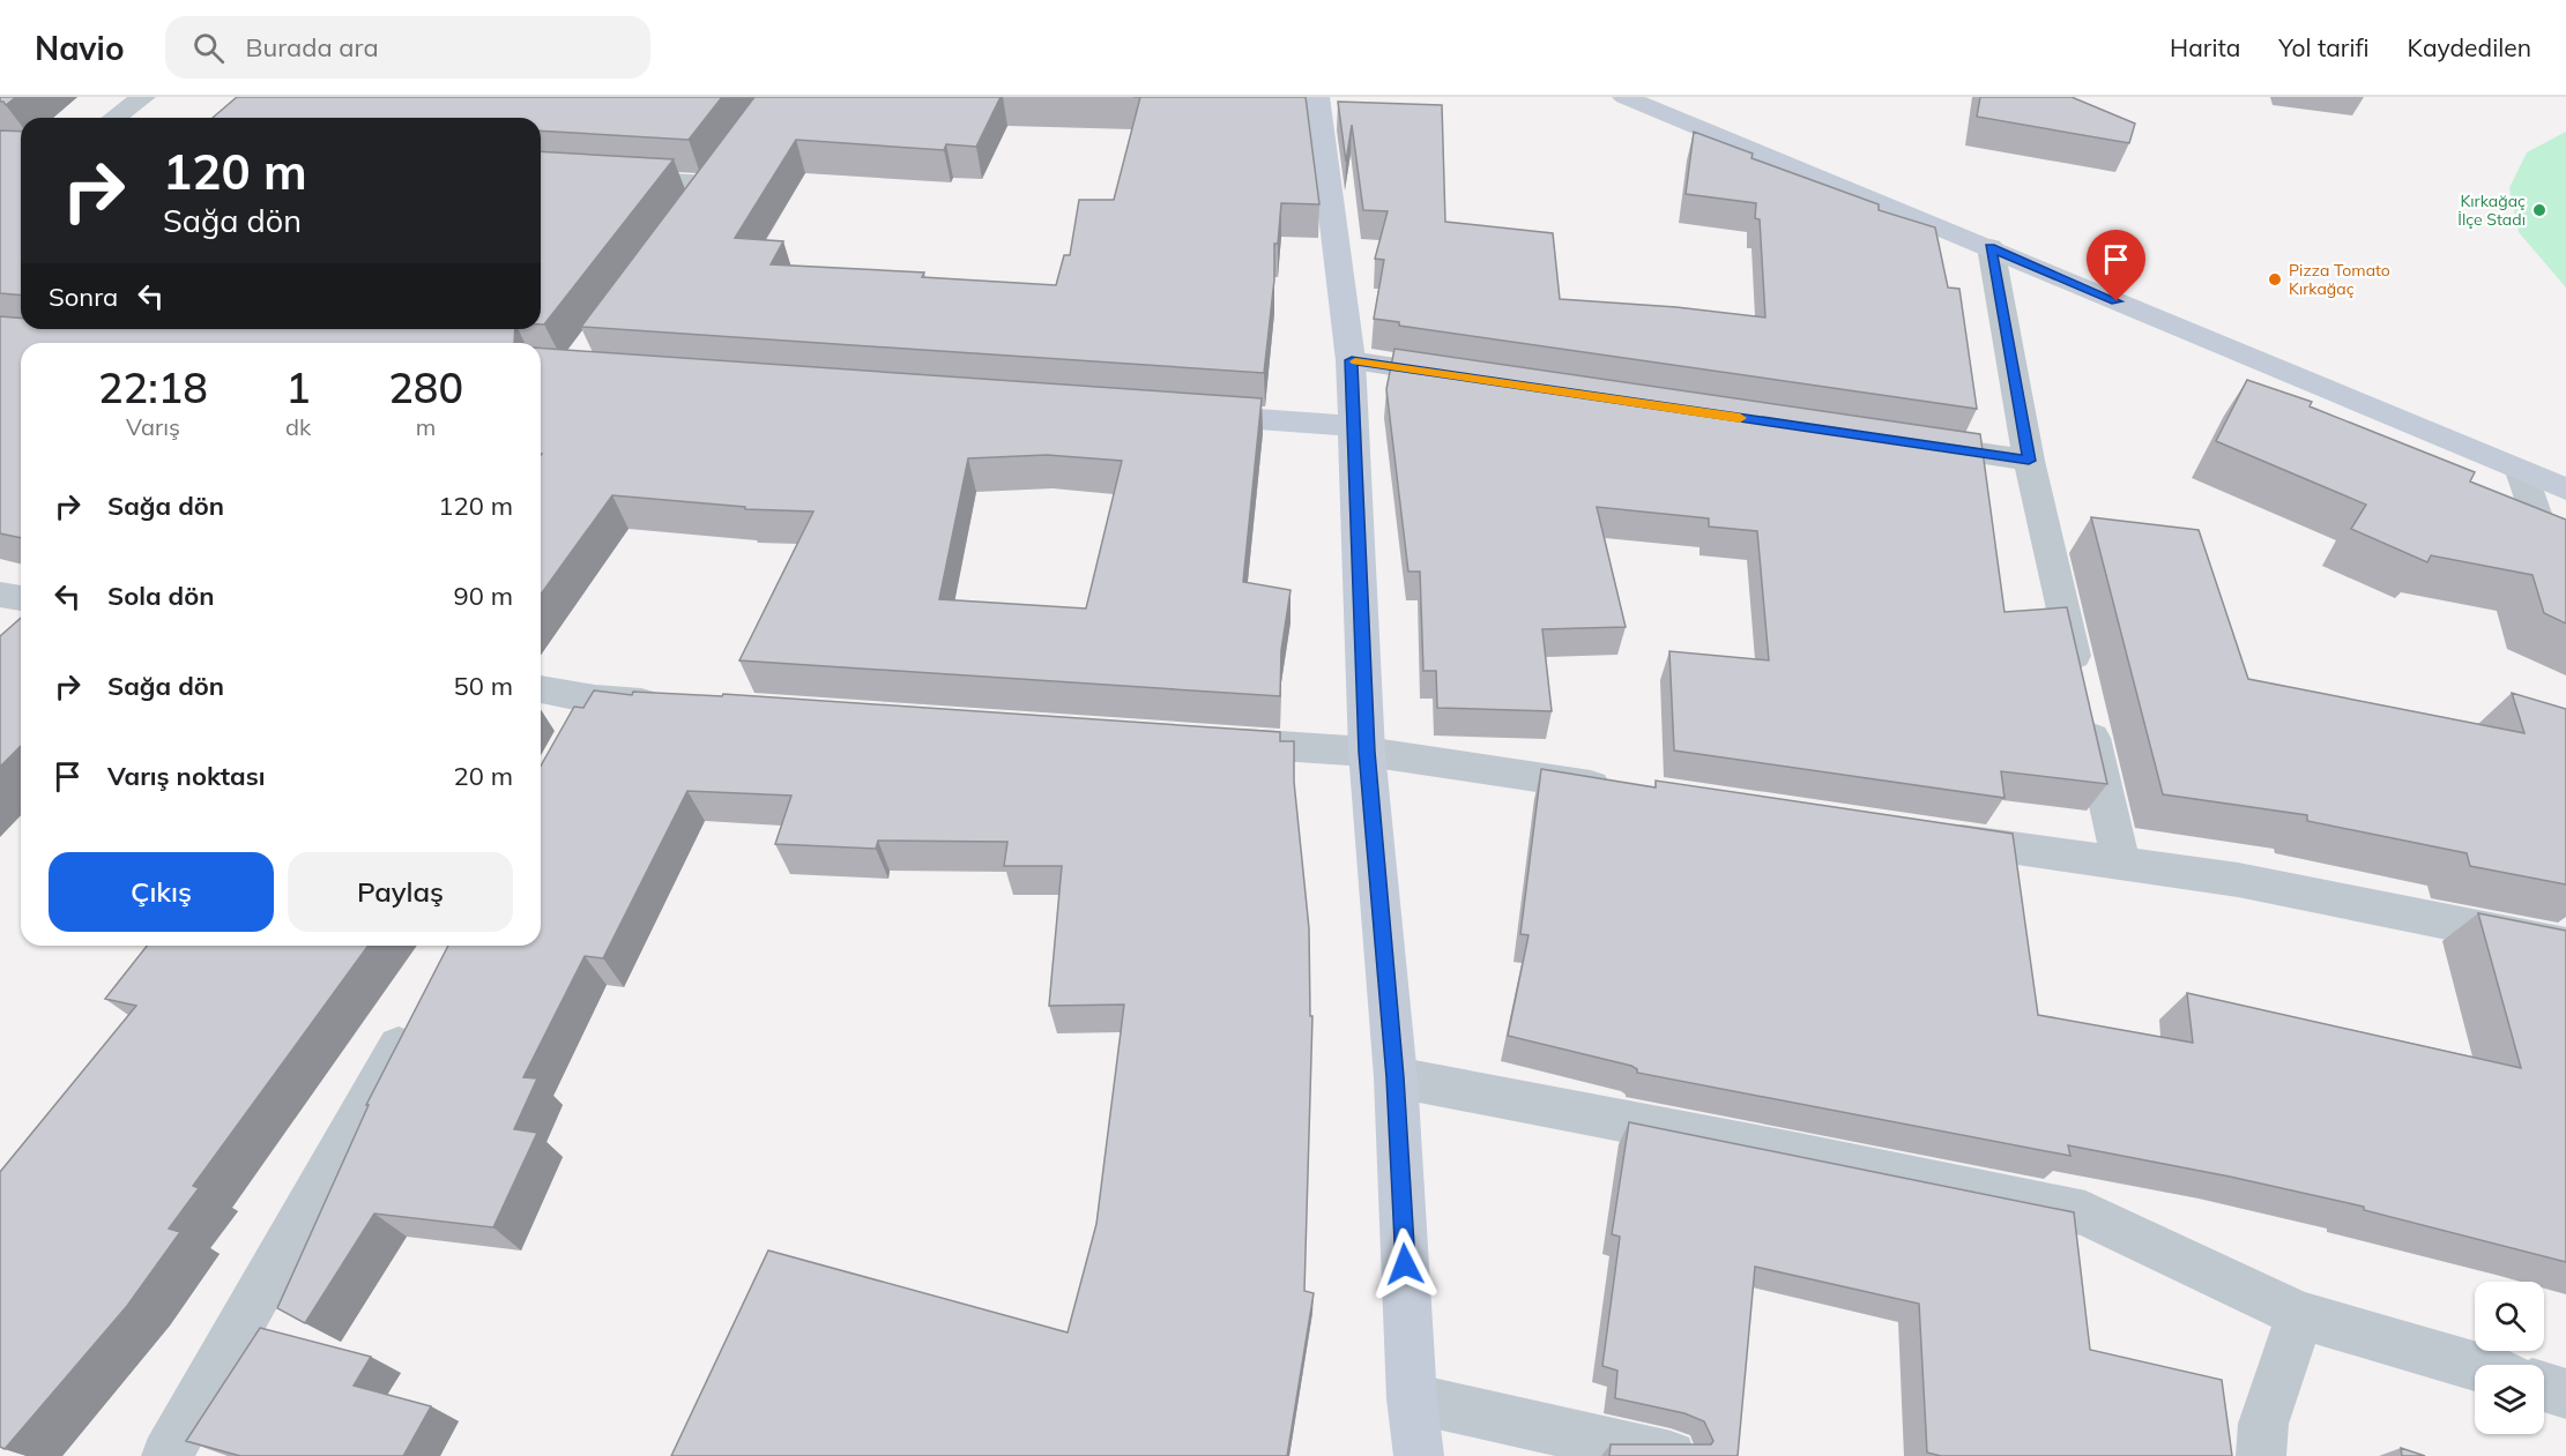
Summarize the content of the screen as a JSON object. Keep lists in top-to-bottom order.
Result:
{
  "places": ["Kırkağaç İlçe Stadı", "Pizza Tomato Kırkağaç"],
  "page": {
    "header": "Navio",
    "search": "Burada ara",
    "nav": ["Harita", "Yol tarifi", "Kaydedilen"],
    "turn": ["120 m", "Sağa dön"],
    "then": "Sonra",
    "eta": [
      "22:18",
      "Varış",
      "1",
      "dk",
      "280",
      "m"
    ],
    "list": [
      {
        "name": "Sağa dön",
        "value": "120 m"
      },
      {
        "name": "Sola dön",
        "value": "90 m"
      },
      {
        "name": "Sağa dön",
        "value": "50 m"
      },
      {
        "name": "Varış noktası",
        "value": "20 m"
      }
    ],
    "buttons": ["Çıkış", "Paylaş"]
  }
}
